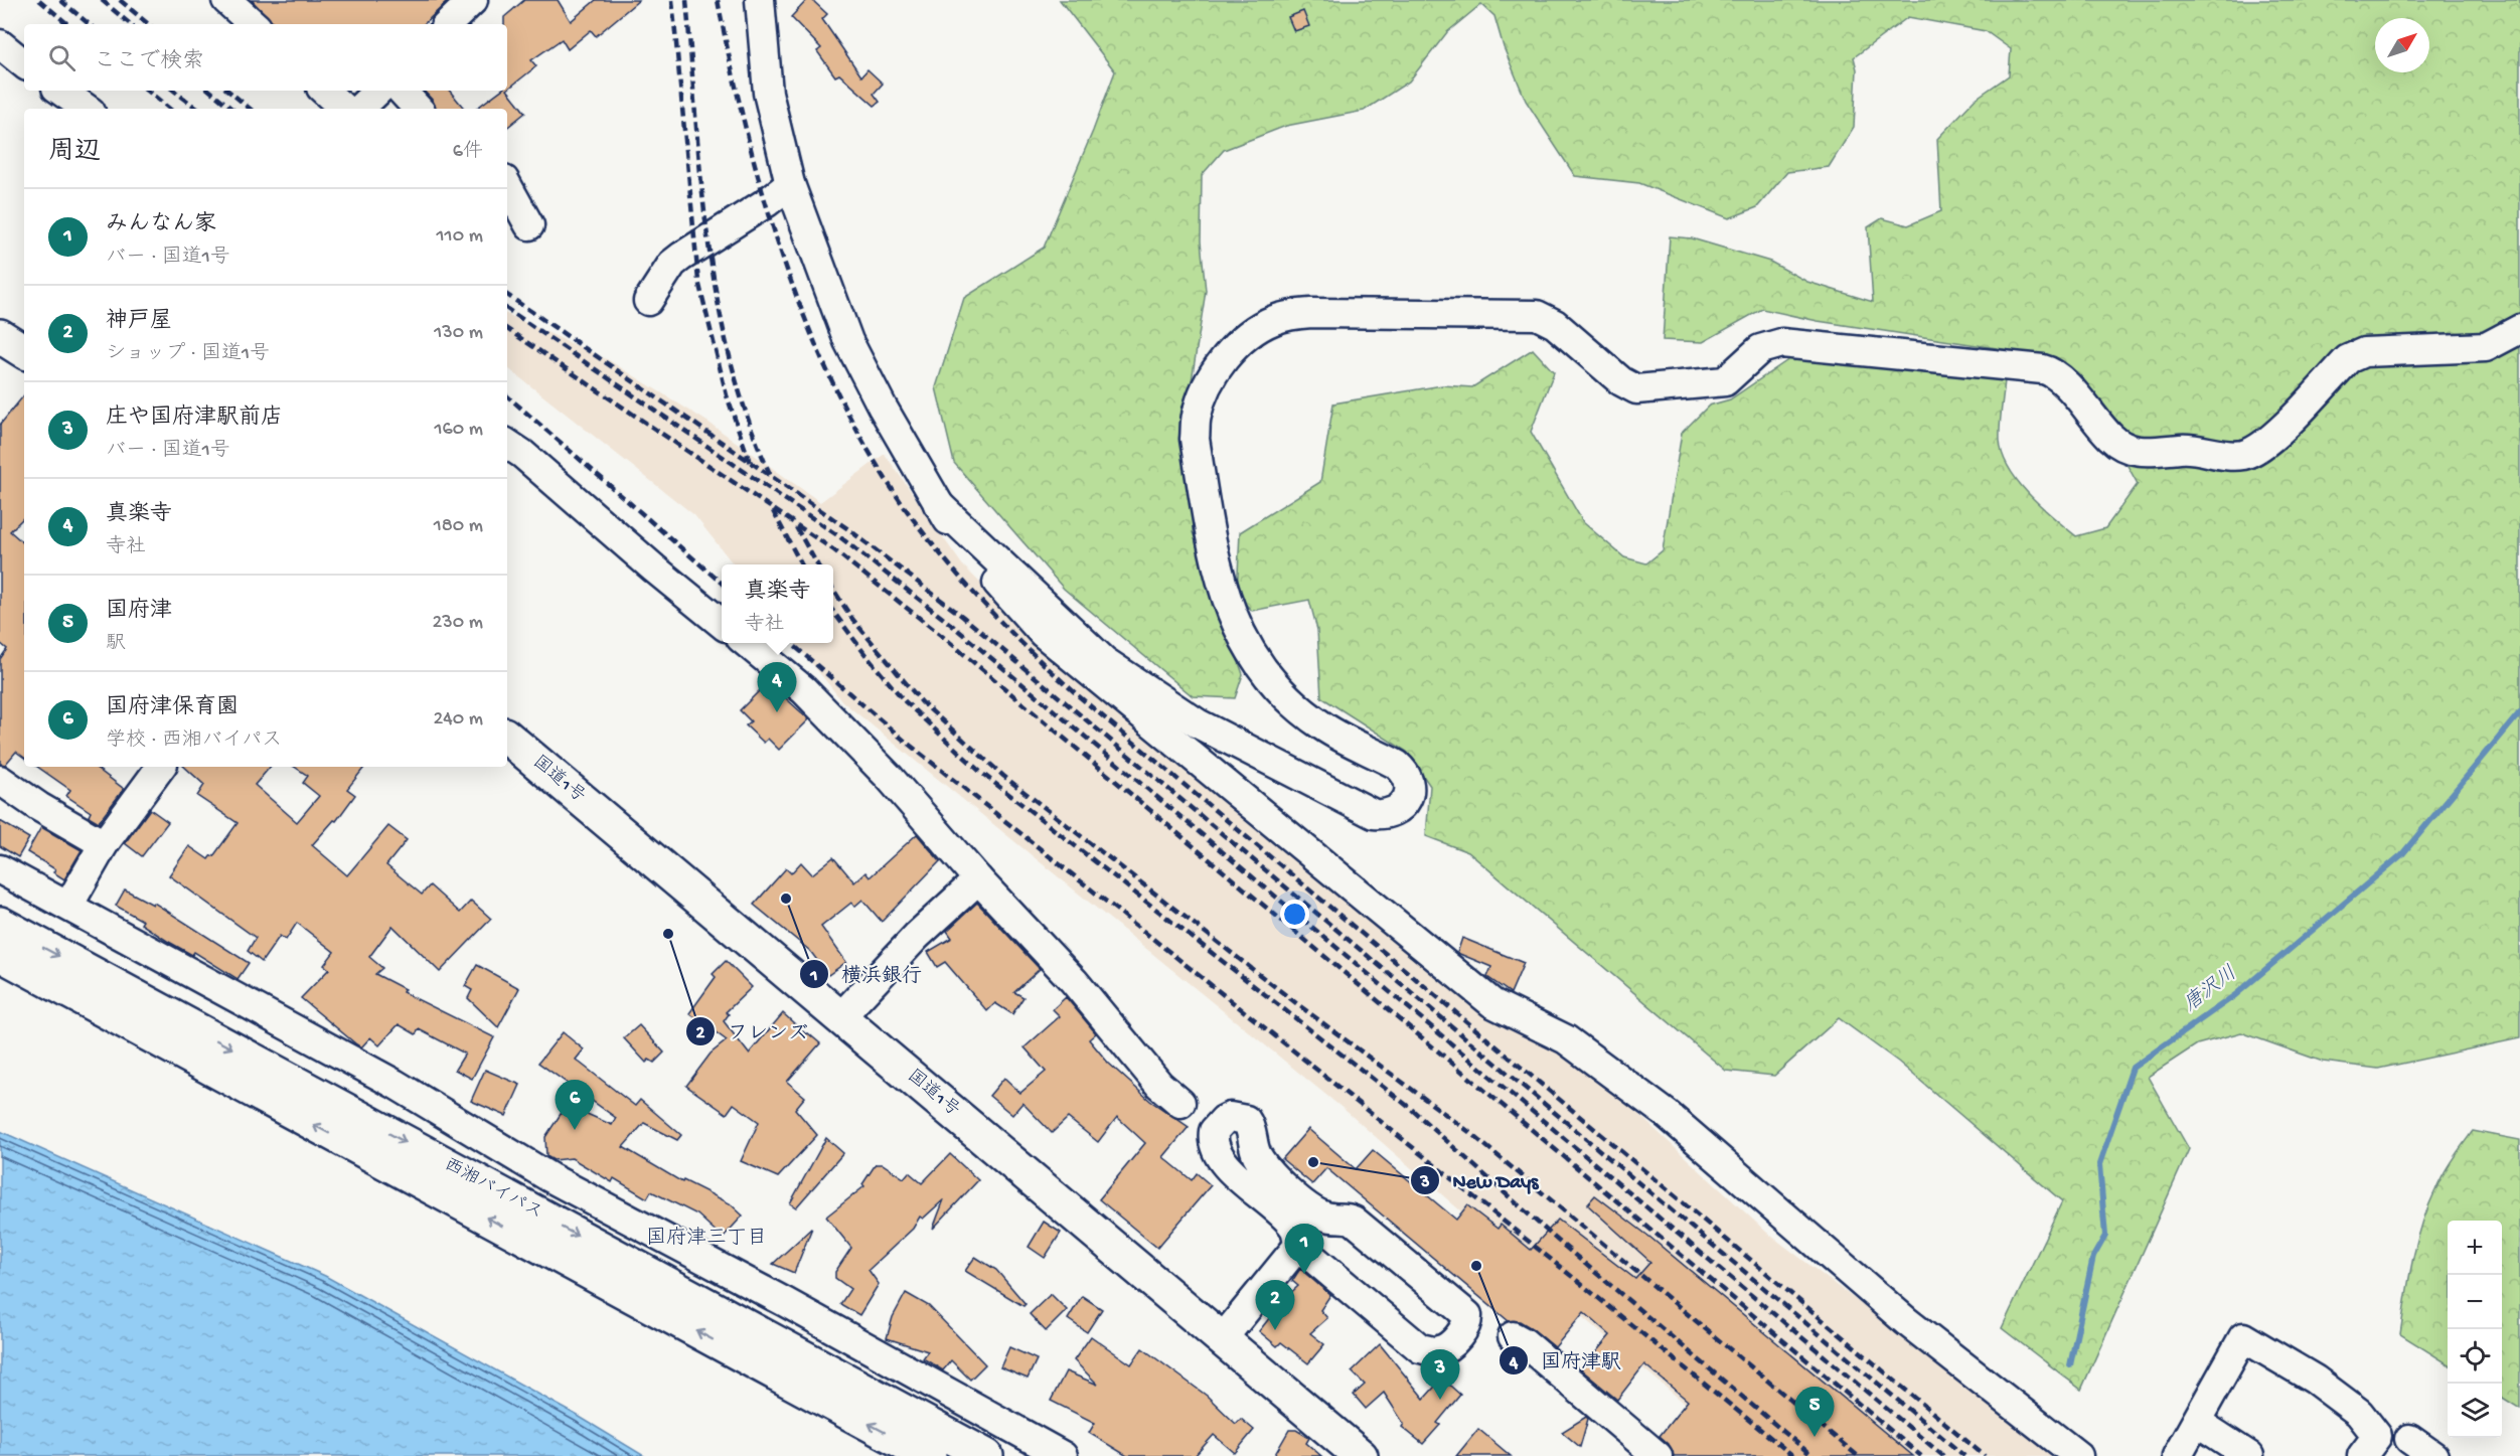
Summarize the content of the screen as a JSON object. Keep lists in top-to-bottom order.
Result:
{
  "streets": {
    "highway": ["国道1号", "西湘バイパス"]
  },
  "districts": ["国府津三丁目"],
  "water": ["唐沢川"],
  "places": [
    "横浜銀行",
    "フレンズ",
    "New Days",
    "国府津駅"
  ],
  "north": "top right",
  "page": {
    "search": "ここで検索",
    "heading": ["周辺", "6件"],
    "list": [
      {
        "mark": "1",
        "name": "みんなん家",
        "note": "バー · 国道1号",
        "value": "110 m"
      },
      {
        "mark": "2",
        "name": "神戸屋",
        "note": "ショップ · 国道1号",
        "value": "130 m"
      },
      {
        "mark": "3",
        "name": "庄や国府津駅前店",
        "note": "バー · 国道1号",
        "value": "160 m"
      },
      {
        "mark": "4",
        "name": "真楽寺",
        "note": "寺社",
        "value": "180 m"
      },
      {
        "mark": "5",
        "name": "国府津",
        "note": "駅",
        "value": "230 m"
      },
      {
        "mark": "6",
        "name": "国府津保育園",
        "note": "学校 · 西湘バイパス",
        "value": "240 m"
      }
    ],
    "popup": ["真楽寺", "寺社"],
    "pins": [
      "4",
      "6",
      "1",
      "2",
      "3",
      "5"
    ],
    "map_buttons": ["+", "−"]
  }
}
